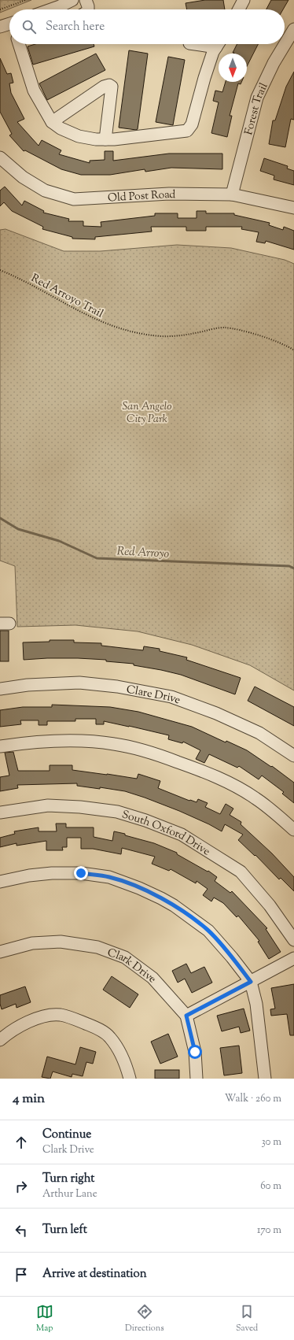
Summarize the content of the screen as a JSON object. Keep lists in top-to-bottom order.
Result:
{
  "streets": {
    "street": [
      "Forest Trail",
      "Old Post Road",
      "Clare Drive",
      "South Oxford Drive",
      "Clark Drive"
    ],
    "path": ["Red Arroyo Trail"]
  },
  "crossings": [
    ["Forest Trail", "Old Post Road"]
  ],
  "water": ["Red Arroyo"],
  "parks": ["San Angelo City Park"],
  "north": "bottom",
  "page": {
    "search": "Search here",
    "heading": ["4 min", "Walk · 260 m"],
    "list": [
      ["Continue", "Clark Drive", "30 m"],
      ["Turn right", "Arthur Lane", "60 m"],
      ["Turn left", "170 m"],
      "Arrive at destination"
    ],
    "nav": ["Map", "Directions", "Saved"]
  }
}
